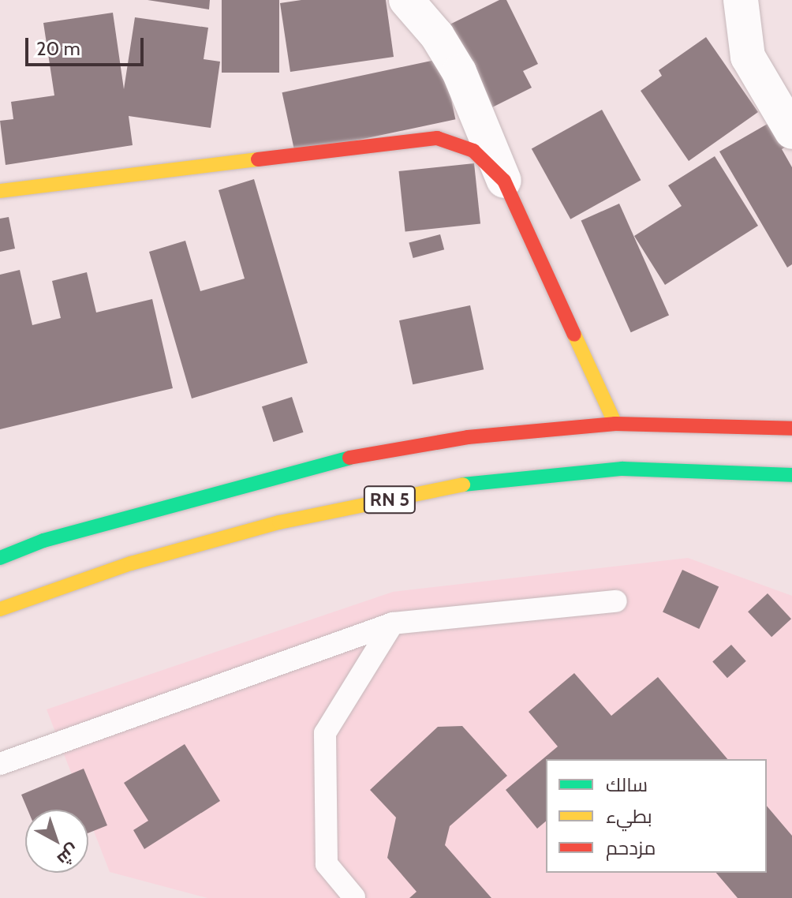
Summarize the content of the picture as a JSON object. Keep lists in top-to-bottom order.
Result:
{
  "streets": {
    "main road": ["RN 5"]
  },
  "legend": ["سالك", "بطيء", "مزدحم"],
  "scale_bar": "20 m",
  "north": "bottom right"
}
